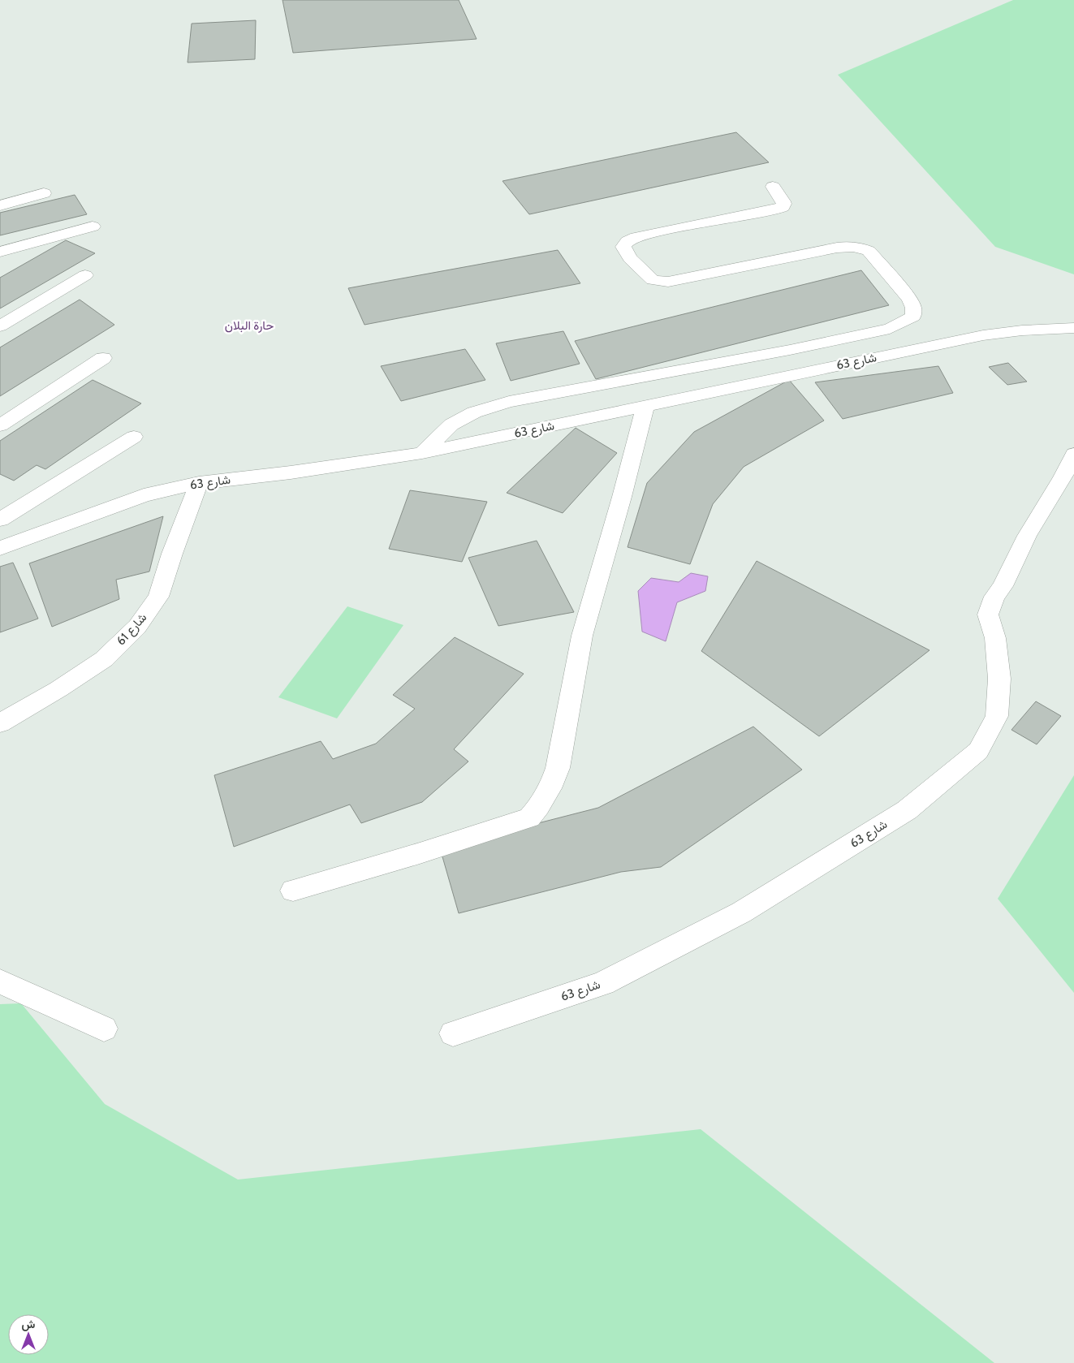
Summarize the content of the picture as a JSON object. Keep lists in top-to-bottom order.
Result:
{
  "streets": {
    "street": ["شارع 63", "شارع 61"]
  },
  "crossings": [
    ["شارع 63", "شارع 61"]
  ],
  "districts": ["حارة البلان"],
  "north": "top"
}
